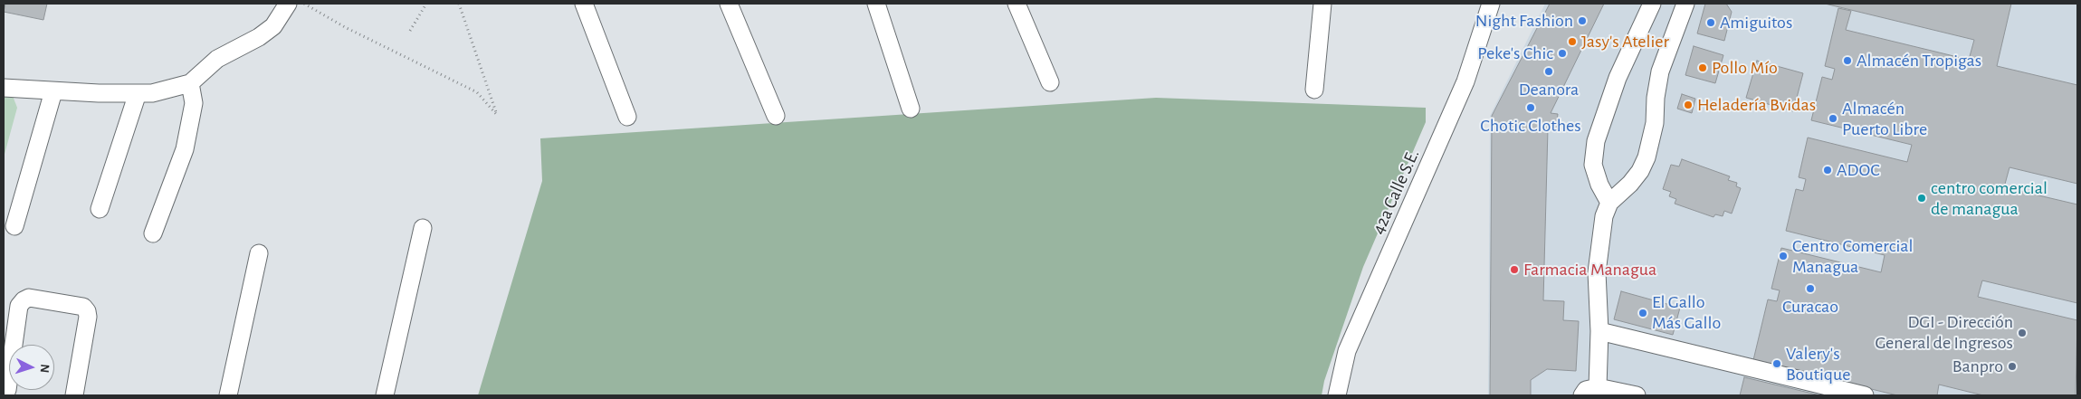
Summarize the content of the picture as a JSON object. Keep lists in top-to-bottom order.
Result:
{
  "streets": {
    "street": ["42a Calle S.E."]
  },
  "places": [
    "Night Fashion",
    "Amiguitos",
    "Jasy's Atelier",
    "Peke's Chic",
    "Almacén Tropigas",
    "Pollo Mío",
    "Deanora",
    "Heladería Bvidas",
    "Chotic Clothes",
    "Almacén Puerto Libre",
    "ADOC",
    "centro comercial de managua",
    "Centro Comercial Managua",
    "Farmacia Managua",
    "Curacao",
    "El Gallo Más Gallo",
    "DGI - Dirección General de Ingresos",
    "Valery's Boutique",
    "Banpro"
  ],
  "north": "right"
}
